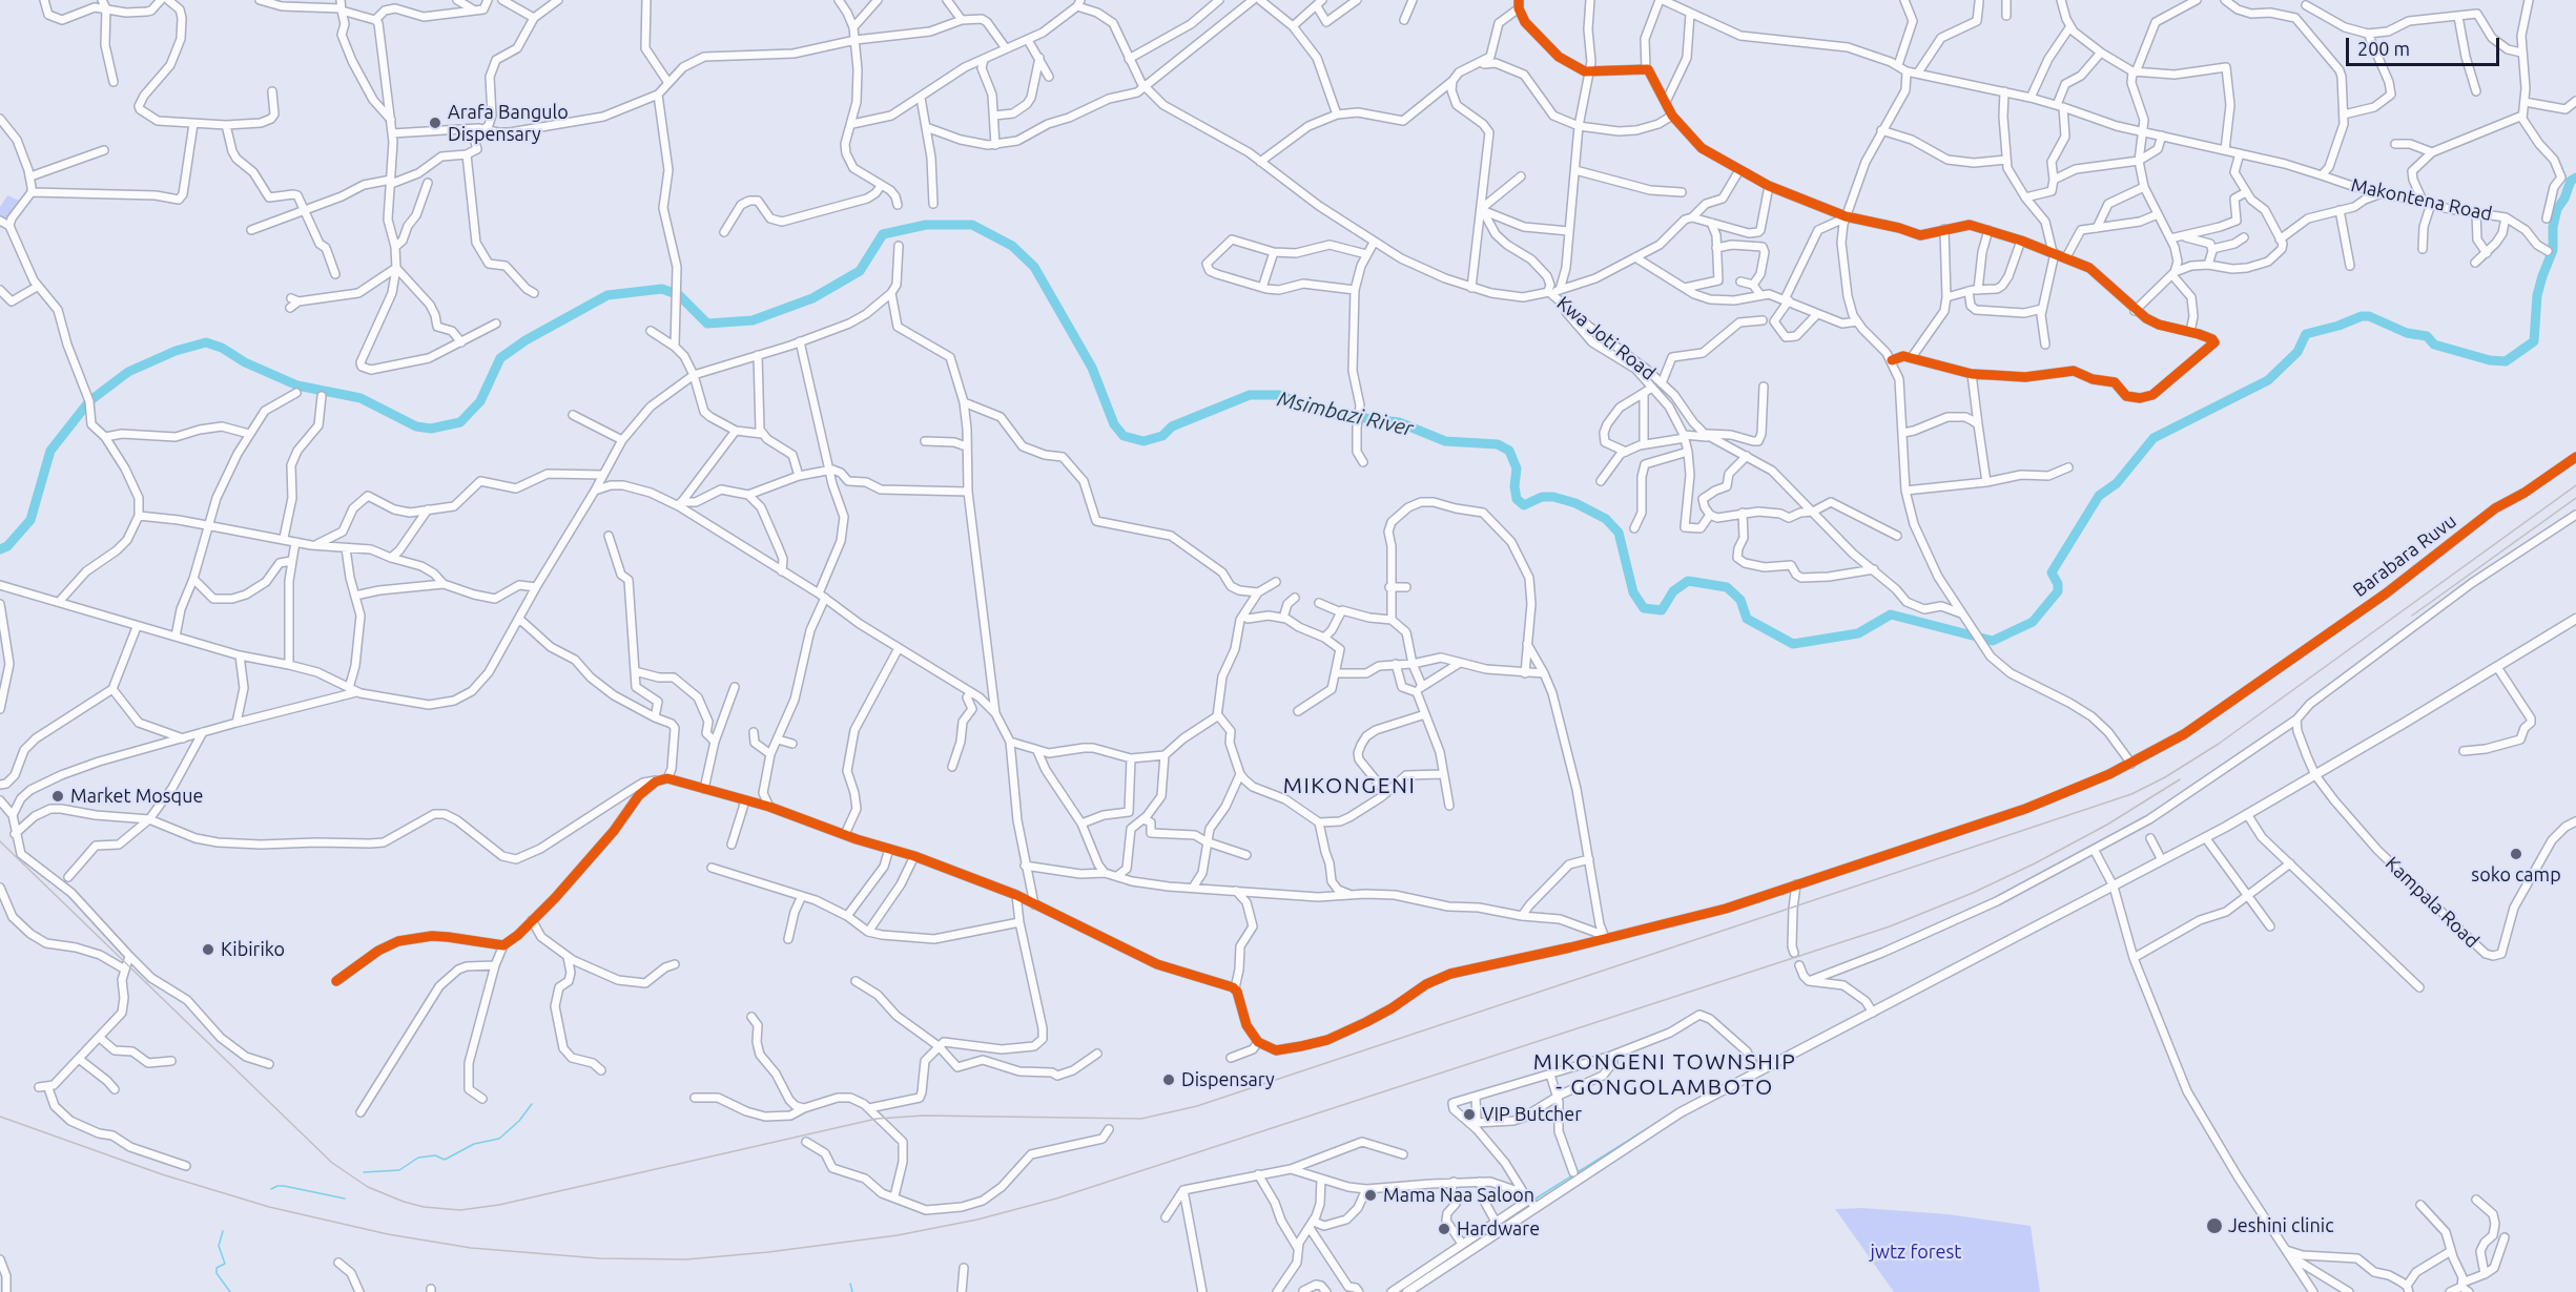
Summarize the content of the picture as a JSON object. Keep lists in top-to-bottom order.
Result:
{
  "streets": {
    "street": [
      "Makontena Road",
      "Kwa Joti Road",
      "Barabara Ruvu",
      "Kampala Road"
    ]
  },
  "districts": ["MIKONGENI", "MIKONGENI TOWNSHIP - GONGOLAMBOTO"],
  "water": ["Msimbazi River"],
  "parks": ["jwtz forest"],
  "places": [
    "Arafa Bangulo Dispensary",
    "Market Mosque",
    "soko camp",
    "Kibiriko",
    "Dispensary",
    "VIP Butcher",
    "Mama Naa Saloon",
    "Jeshini clinic",
    "Hardware"
  ],
  "scale_bar": "200 m"
}
